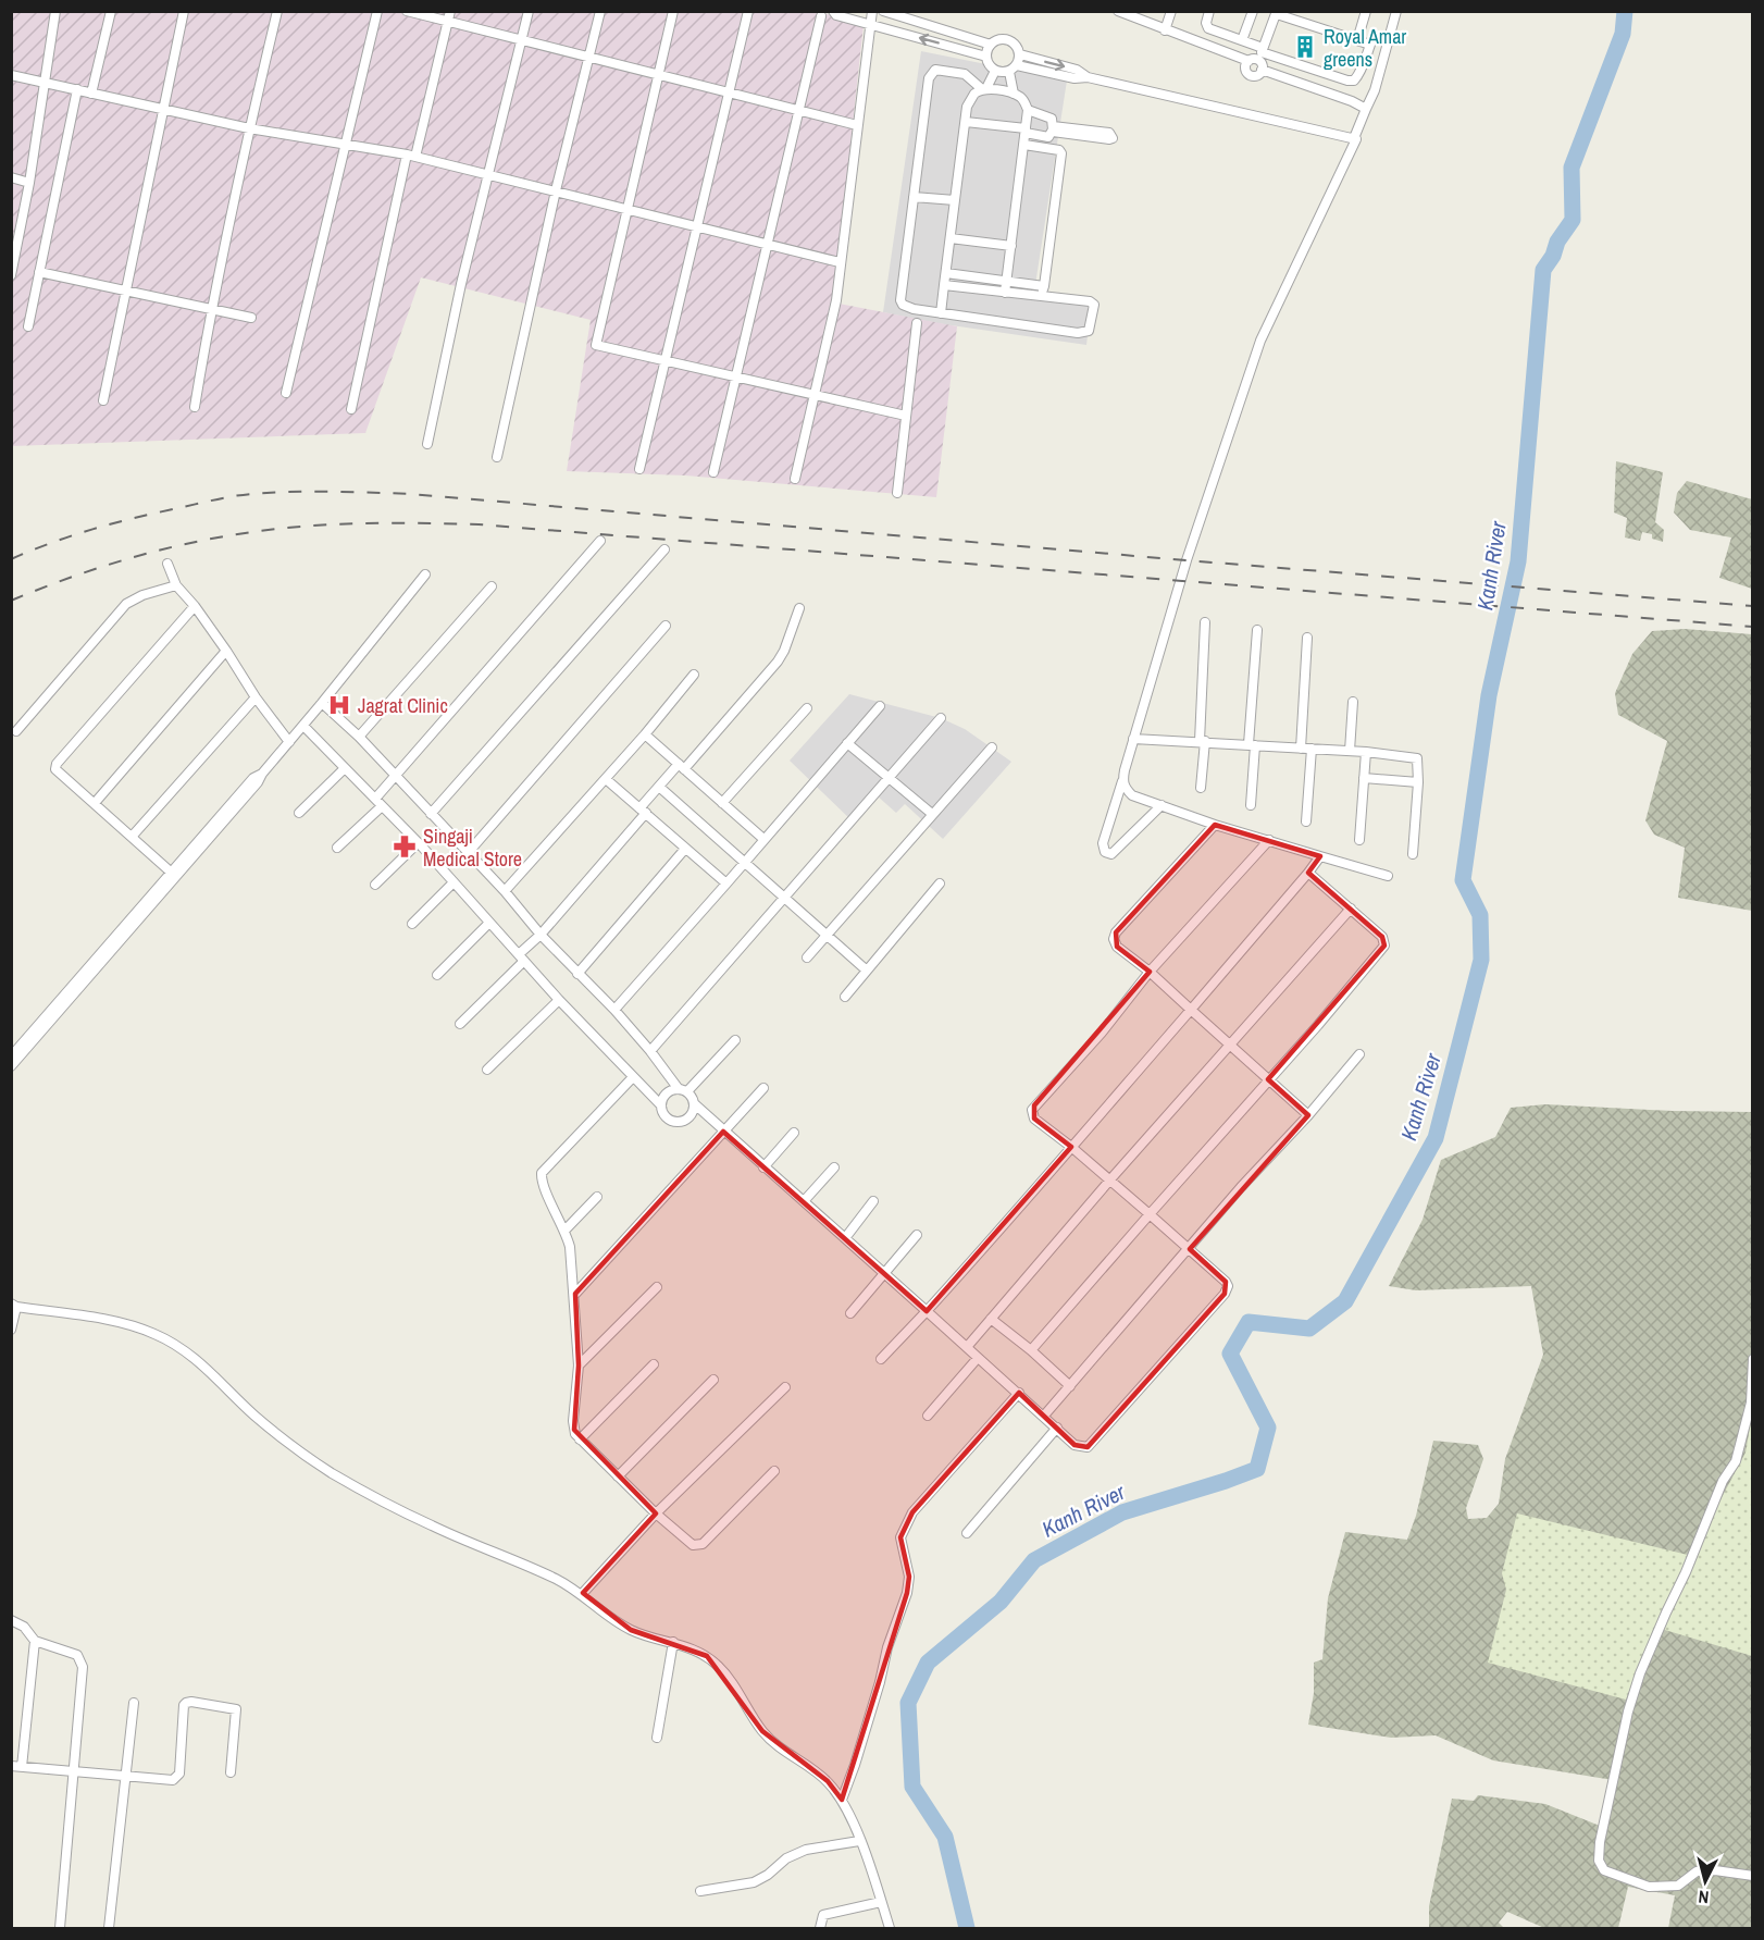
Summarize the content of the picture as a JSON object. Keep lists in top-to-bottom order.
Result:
{
  "water": ["Kanh River"],
  "places": {
    "building": ["Royal Amar greens"],
    "hospital": ["Jagrat Clinic"],
    "pharmacy": ["Singaji Medical Store"]
  },
  "north": "bottom"
}
